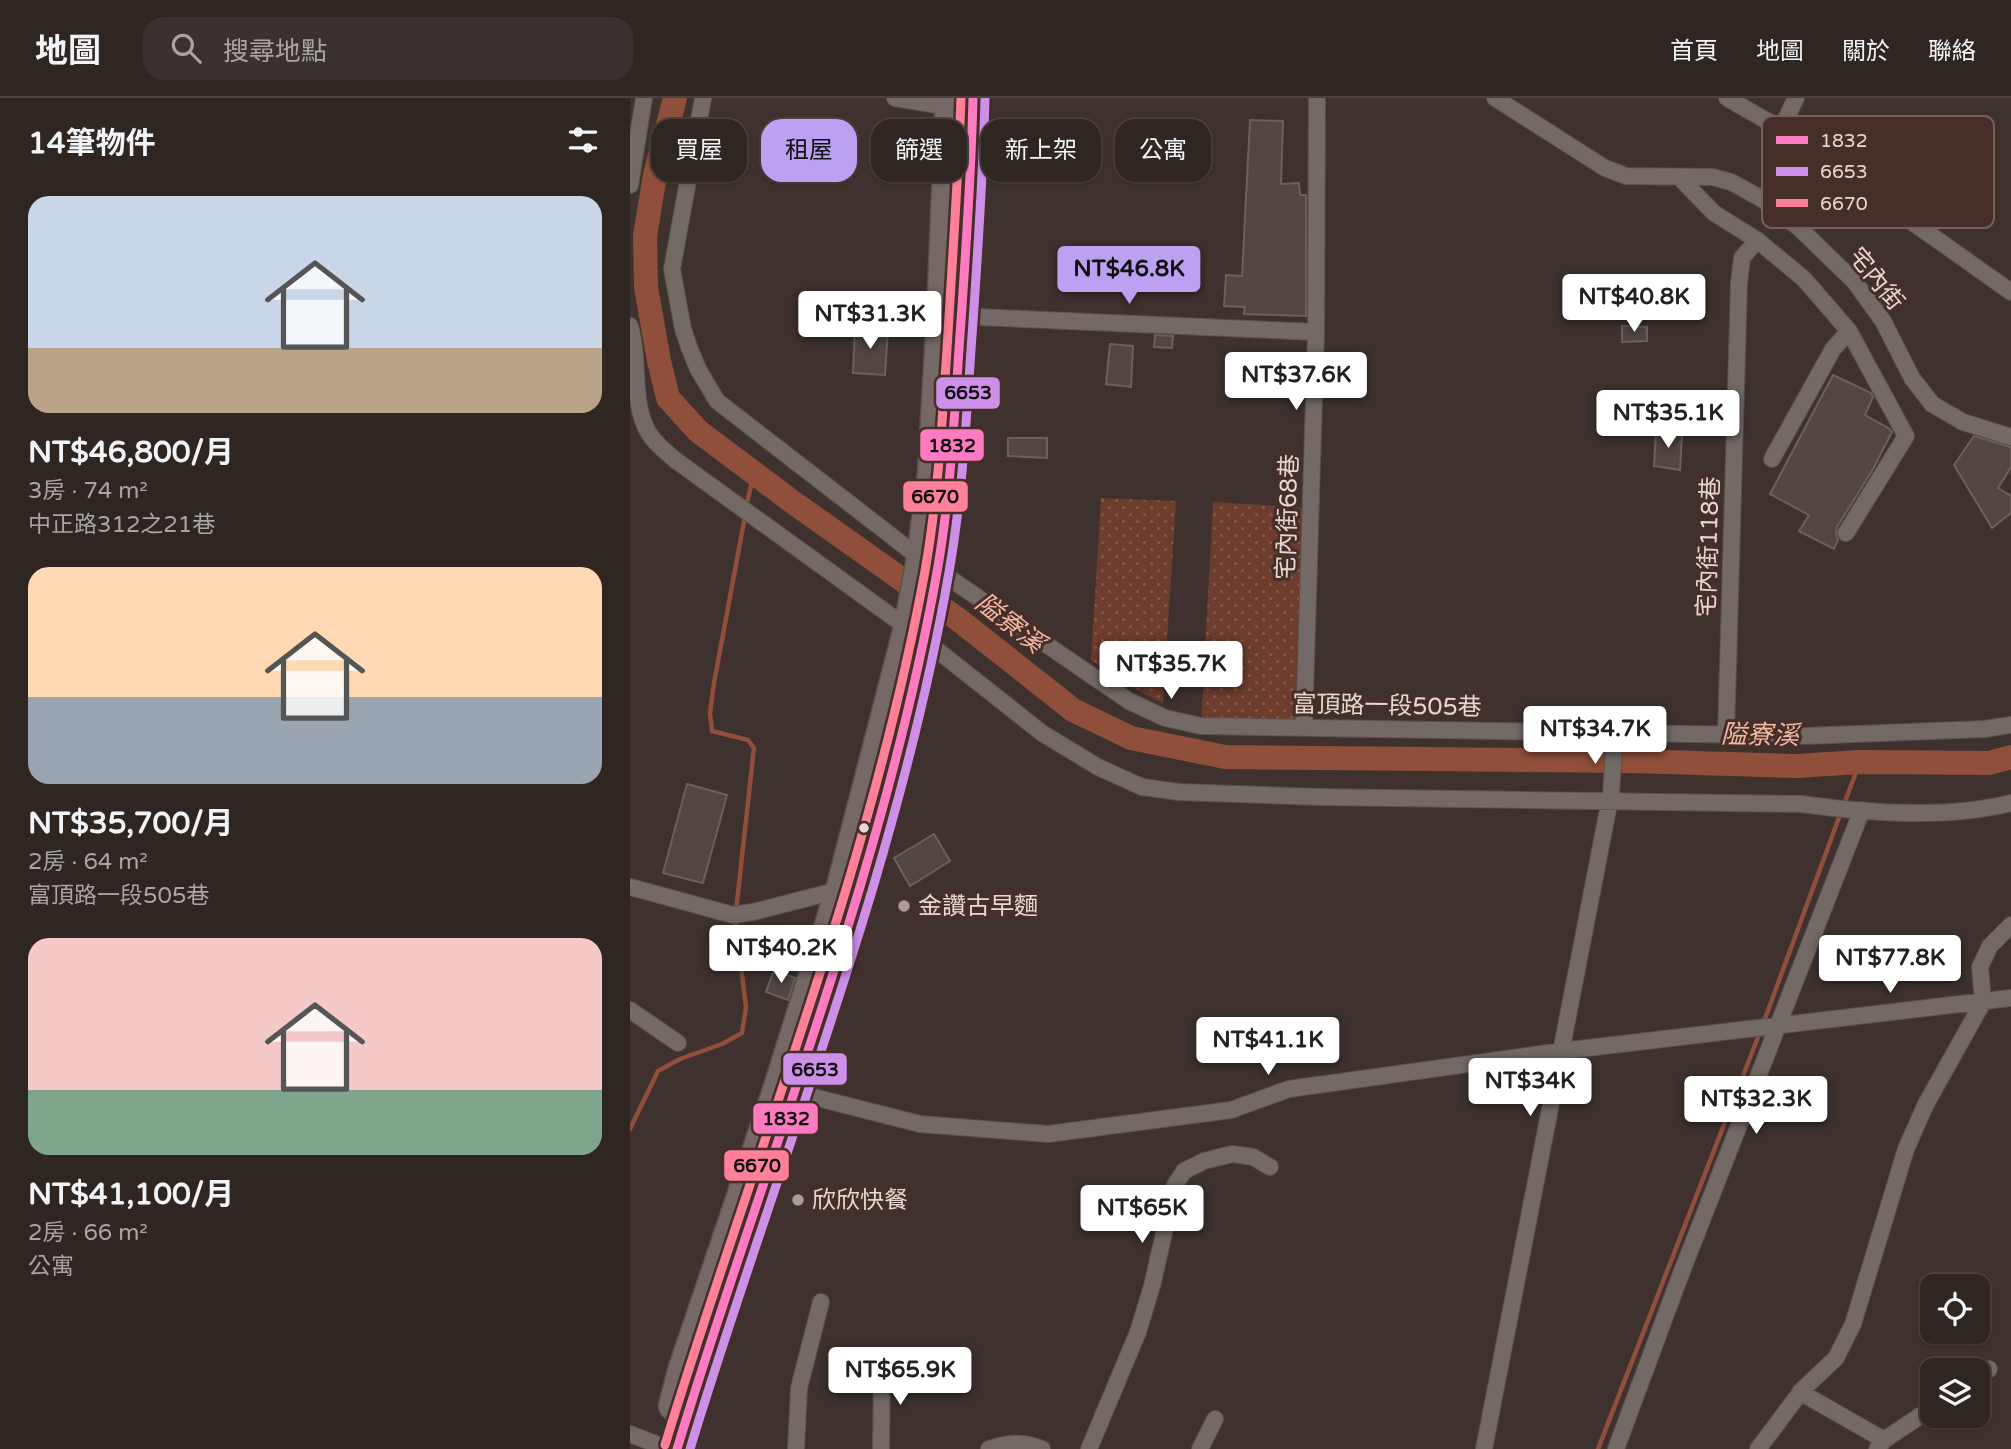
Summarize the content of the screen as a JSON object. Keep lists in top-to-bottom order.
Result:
{
  "streets": {
    "street": [
      "宅內街",
      "宅內街68巷",
      "宅內街118巷",
      "富頂路一段505巷"
    ]
  },
  "crossings": [
    ["宅內街68巷", "富頂路一段505巷"],
    ["宅內街118巷", "富頂路一段505巷"]
  ],
  "water": ["隘寮溪"],
  "places": ["金讚古早麵", "欣欣快餐"],
  "lines": ["transit line 1832", "transit line 6653", "transit line 6670"],
  "legend": ["1832", "6653", "6670"],
  "page": {
    "header": "地圖",
    "search": "搜尋地點",
    "nav": [
      "首頁",
      "地圖",
      "關於",
      "聯絡"
    ],
    "heading": "14筆物件",
    "chip": [
      "買屋",
      "租屋",
      "篩選",
      "新上架",
      "公寓"
    ],
    "list": [
      {
        "name": "NT$46,800/月",
        "note": "3房 · 74 m² · 中正路312之21巷"
      },
      {
        "name": "NT$35,700/月",
        "note": "2房 · 64 m² · 富頂路一段505巷"
      },
      {
        "name": "NT$41,100/月",
        "note": "2房 · 66 m² · 公寓"
      }
    ],
    "price": [
      "NT$46.8K",
      "NT$40.8K",
      "NT$31.3K",
      "NT$37.6K",
      "NT$35.1K",
      "NT$35.7K",
      "NT$34.7K",
      "NT$40.2K",
      "NT$77.8K",
      "NT$41.1K",
      "NT$34K",
      "NT$32.3K",
      "NT$65K",
      "NT$65.9K"
    ]
  }
}
